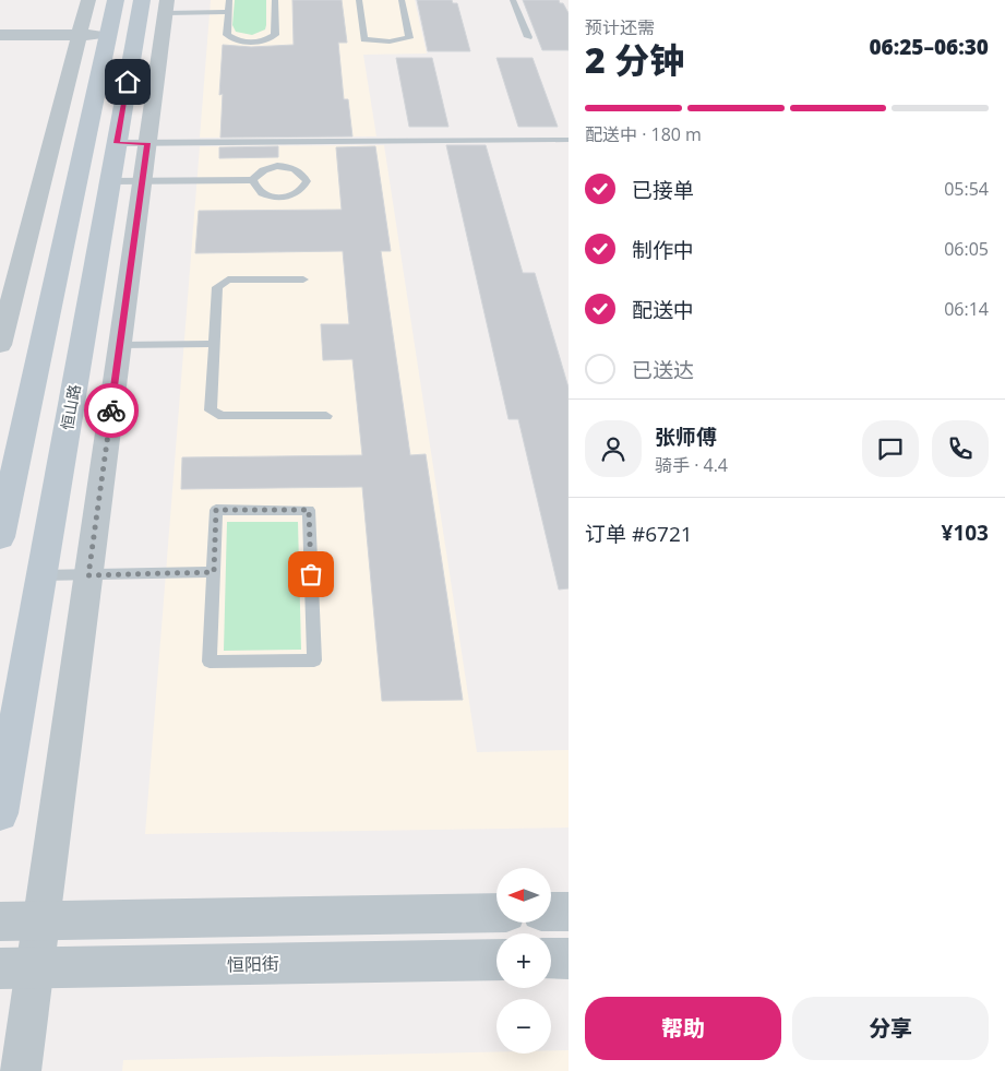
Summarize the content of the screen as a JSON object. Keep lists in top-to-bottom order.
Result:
{
  "streets": {
    "main road": ["恒山路"],
    "street": ["恒阳街"]
  },
  "north": "left",
  "page": {
    "heading": ["2 分钟", "预计还需", "06:25–06:30"],
    "panel": [
      "张师傅",
      "骑手 · 4.4",
      "订单 #6721",
      "¥103"
    ],
    "bar": "配送中 · 180 m",
    "list": [
      ["已接单", "05:54"],
      ["制作中", "06:05"],
      ["配送中", "06:14"],
      "已送达"
    ],
    "map_buttons": ["+", "−"],
    "buttons": ["帮助", "分享"]
  }
}
